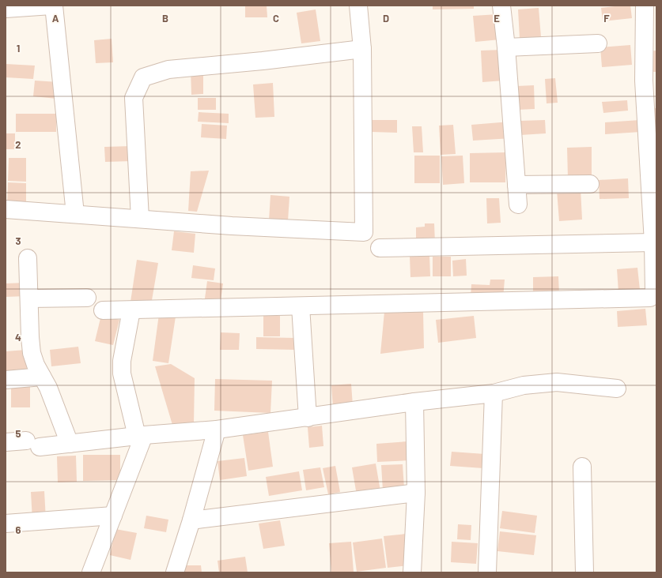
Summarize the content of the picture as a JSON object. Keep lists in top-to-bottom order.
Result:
{
  "grid": {
    "columns": [
      "A",
      "B",
      "C",
      "D",
      "E",
      "F"
    ],
    "rows": [
      "1",
      "2",
      "3",
      "4",
      "5",
      "6"
    ]
  }
}
